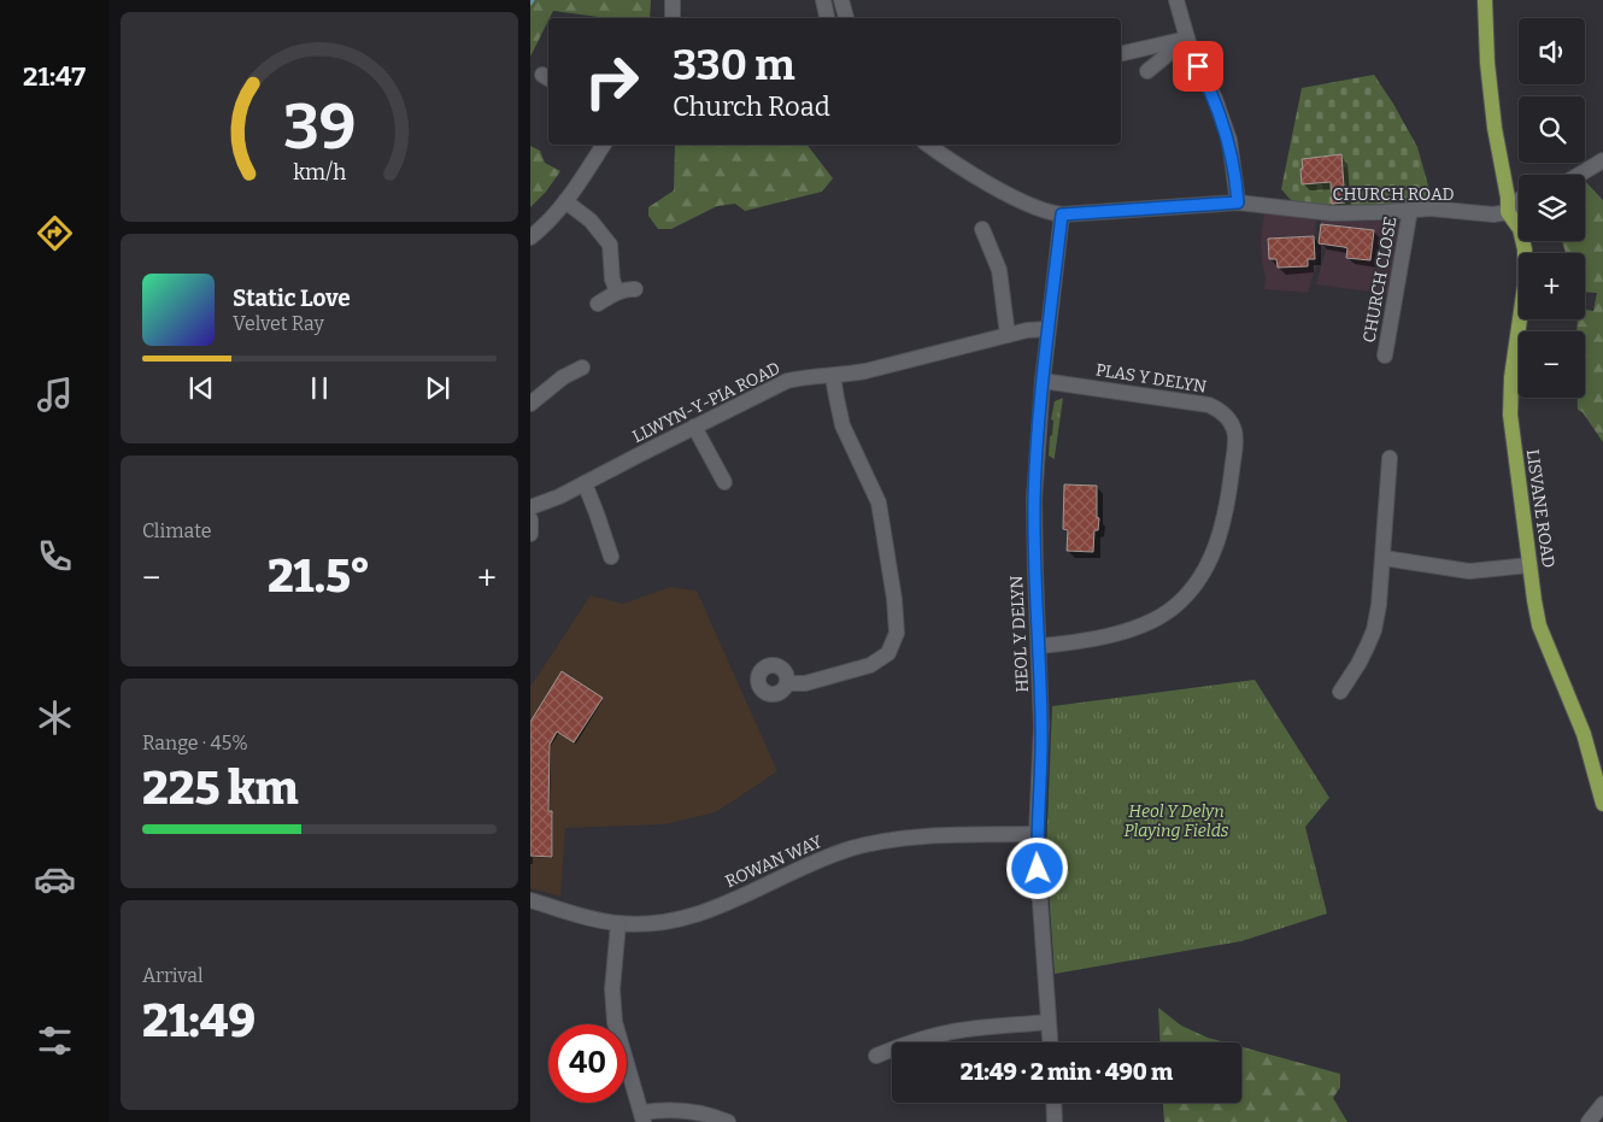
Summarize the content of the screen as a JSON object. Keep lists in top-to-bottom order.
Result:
{
  "streets": {
    "main road": ["LISVANE ROAD"],
    "street": [
      "CHURCH ROAD",
      "CHURCH CLOSE",
      "PLAS Y DELYN",
      "LLWYN-Y-PIA ROAD",
      "HEOL Y DELYN",
      "ROWAN WAY"
    ]
  },
  "crossings": [
    ["CHURCH ROAD", "CHURCH CLOSE"],
    ["CHURCH ROAD", "LISVANE ROAD"],
    ["CHURCH ROAD", "HEOL Y DELYN"],
    ["PLAS Y DELYN", "HEOL Y DELYN"],
    ["LLWYN-Y-PIA ROAD", "HEOL Y DELYN"],
    ["HEOL Y DELYN", "ROWAN WAY"]
  ],
  "parks": ["Heol Y Delyn Playing Fields"],
  "page": {
    "tabs": "21:47",
    "map_buttons": ["+", "−"],
    "turn": ["330 m", "Church Road"],
    "song": ["Static Love", "Velvet Ray"],
    "tile": [
      "Climate",
      ["Range · 45%", "225 km"],
      ["Arrival", "21:49"]
    ],
    "heat": ["−", "21.5°", "+"],
    "limit": "40",
    "trip": "21:49 · 2 min · 490 m",
    "gauge": ["39", "km/h"]
  }
}
